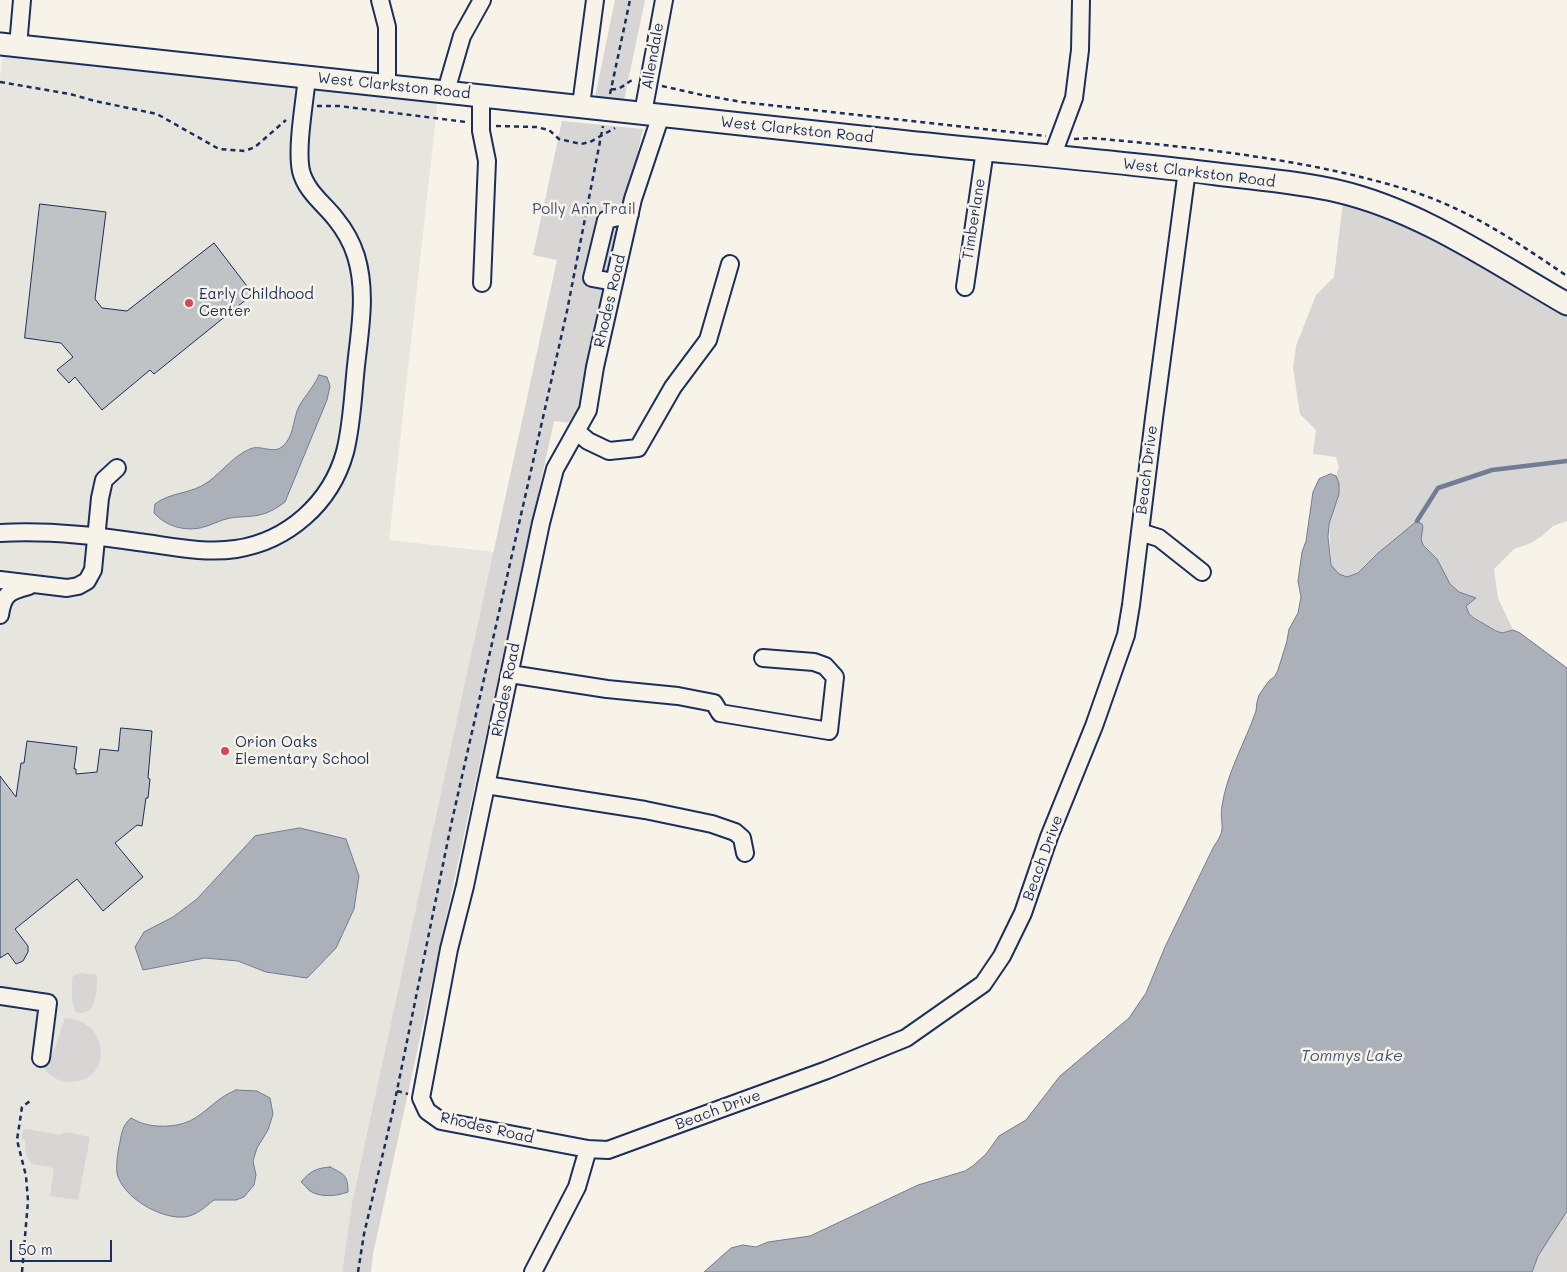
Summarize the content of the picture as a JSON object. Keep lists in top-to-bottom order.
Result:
{
  "streets": {
    "main road": ["West Clarkston Road"],
    "street": [
      "Allendale",
      "Timberlane",
      "Rhodes Road",
      "Beach Drive"
    ]
  },
  "crossings": [
    ["Allendale", "West Clarkston Road"],
    ["Allendale", "Rhodes Road"],
    ["West Clarkston Road", "Timberlane"],
    ["West Clarkston Road", "Rhodes Road"],
    ["West Clarkston Road", "Beach Drive"],
    ["Rhodes Road", "Beach Drive"]
  ],
  "water": ["Tommys Lake"],
  "parks": ["Polly Ann Trail"],
  "places": ["Early Childhood Center", "Orion Oaks Elementary School"],
  "scale_bar": "50 m"
}
